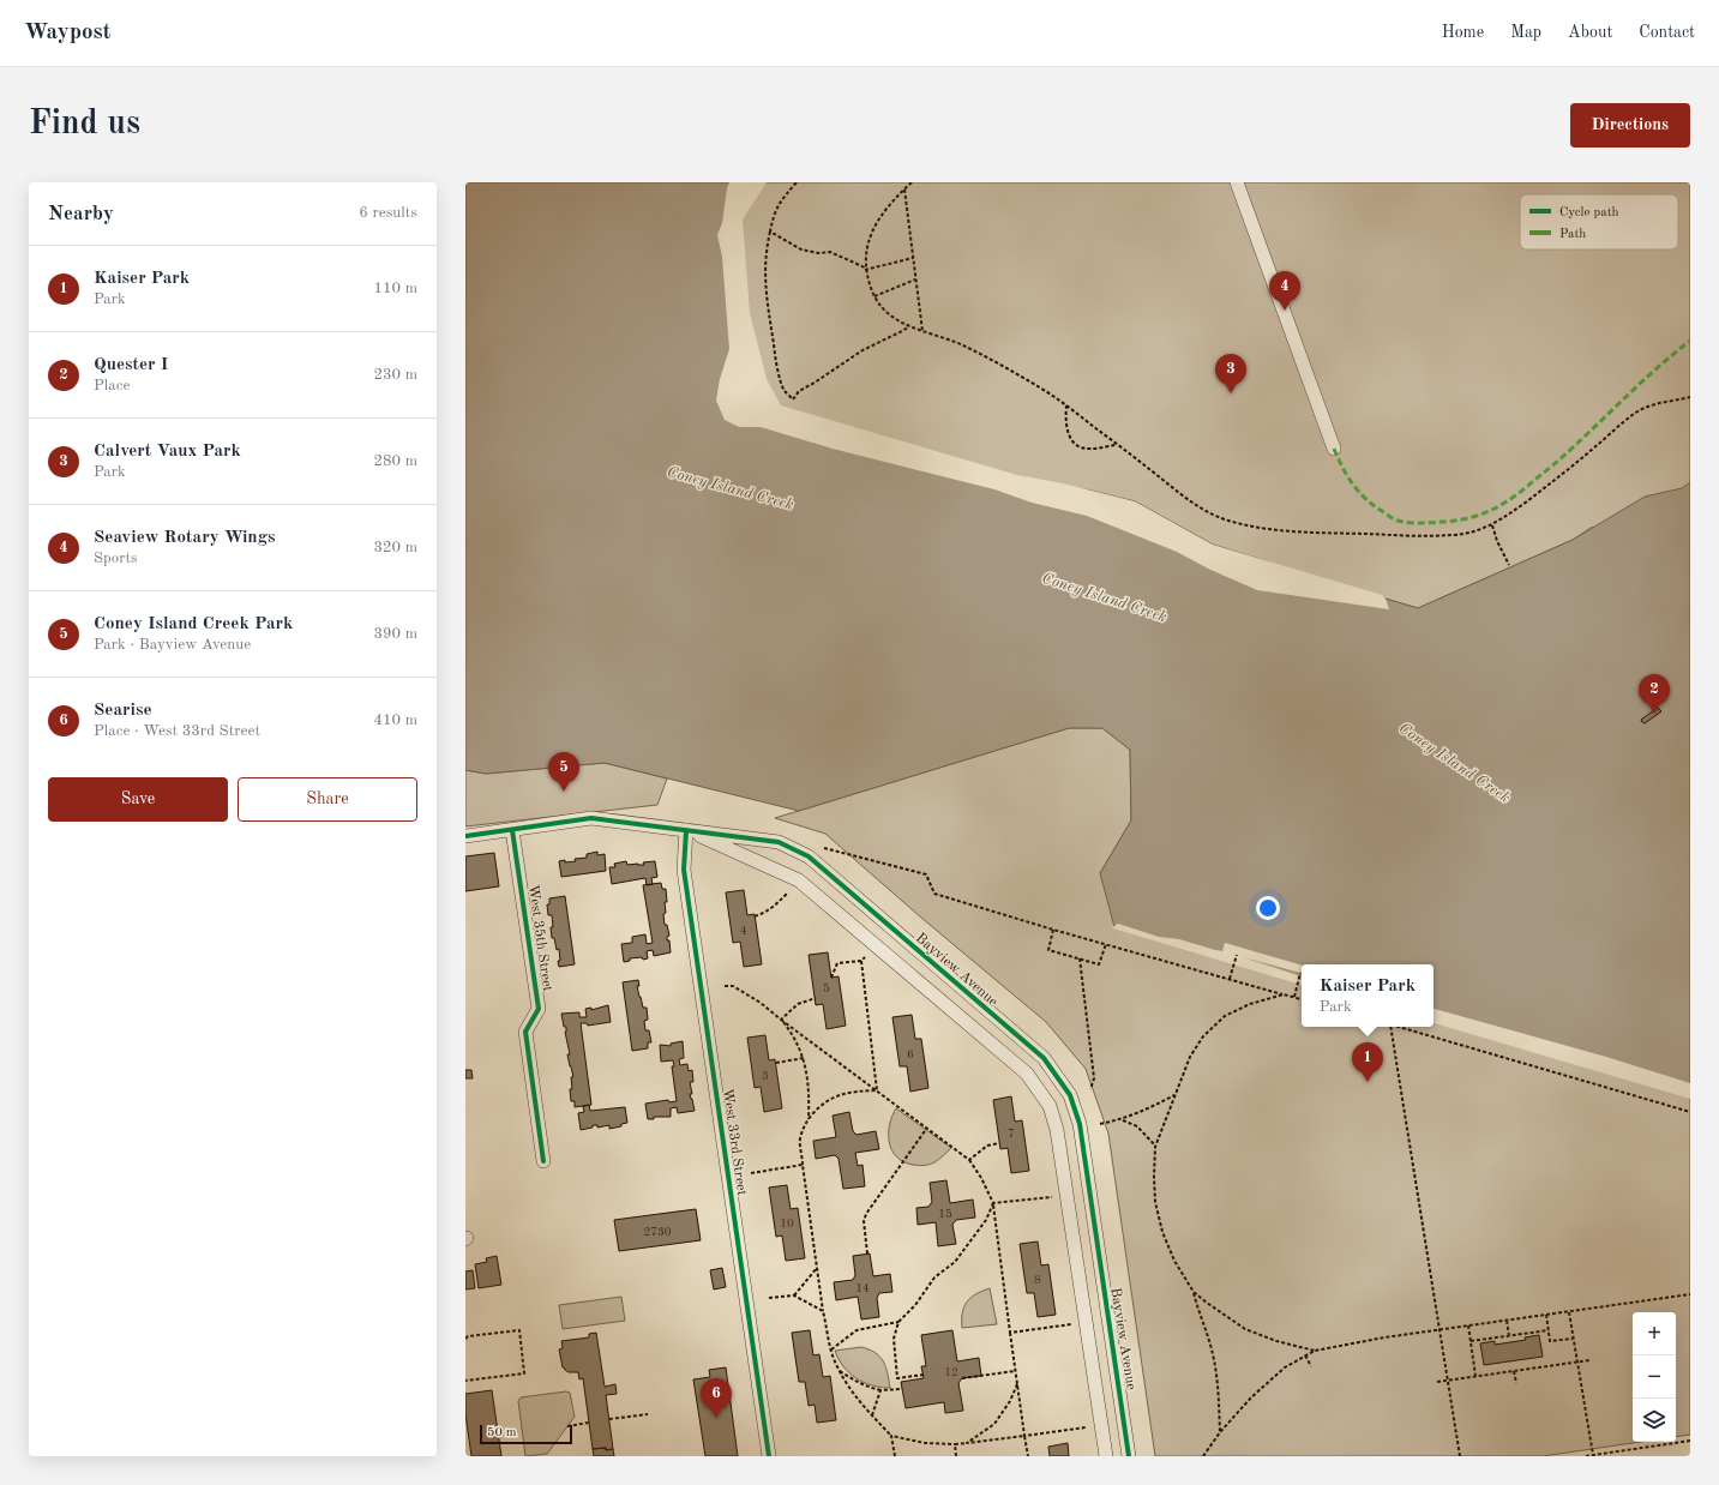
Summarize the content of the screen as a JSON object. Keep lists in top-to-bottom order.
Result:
{
  "streets": {
    "street": ["West 35th Street", "Bayview Avenue", "West 33rd Street"]
  },
  "crossings": [
    ["West 35th Street", "Bayview Avenue"],
    ["Bayview Avenue", "West 33rd Street"]
  ],
  "water": ["Coney Island Creek"],
  "house_numbers": [
    "4",
    "5",
    "6",
    "3",
    "7",
    "15",
    "10",
    "2730",
    "8",
    "14",
    "12"
  ],
  "legend": ["Cycle path", "Path"],
  "scale_bar": "50 m",
  "page": {
    "header": "Waypost",
    "nav": [
      "Home",
      "Map",
      "About",
      "Contact"
    ],
    "buttons": [
      "Directions",
      ["Save", "Share"]
    ],
    "title": "Find us",
    "heading": ["Nearby", "6 results"],
    "list": [
      {
        "mark": "1",
        "name": "Kaiser Park",
        "note": "Park",
        "value": "110 m"
      },
      {
        "mark": "2",
        "name": "Quester I",
        "note": "Place",
        "value": "230 m"
      },
      {
        "mark": "3",
        "name": "Calvert Vaux Park",
        "note": "Park",
        "value": "280 m"
      },
      {
        "mark": "4",
        "name": "Seaview Rotary Wings",
        "note": "Sports",
        "value": "320 m"
      },
      {
        "mark": "5",
        "name": "Coney Island Creek Park",
        "note": "Park · Bayview Avenue",
        "value": "390 m"
      },
      {
        "mark": "6",
        "name": "Searise",
        "note": "Place · West 33rd Street",
        "value": "410 m"
      }
    ],
    "pins": [
      "4",
      "3",
      "2",
      "5",
      "1",
      "6"
    ],
    "popup": ["Kaiser Park", "Park"],
    "map_buttons": ["+", "−"],
    "scale": "50 m"
  }
}
